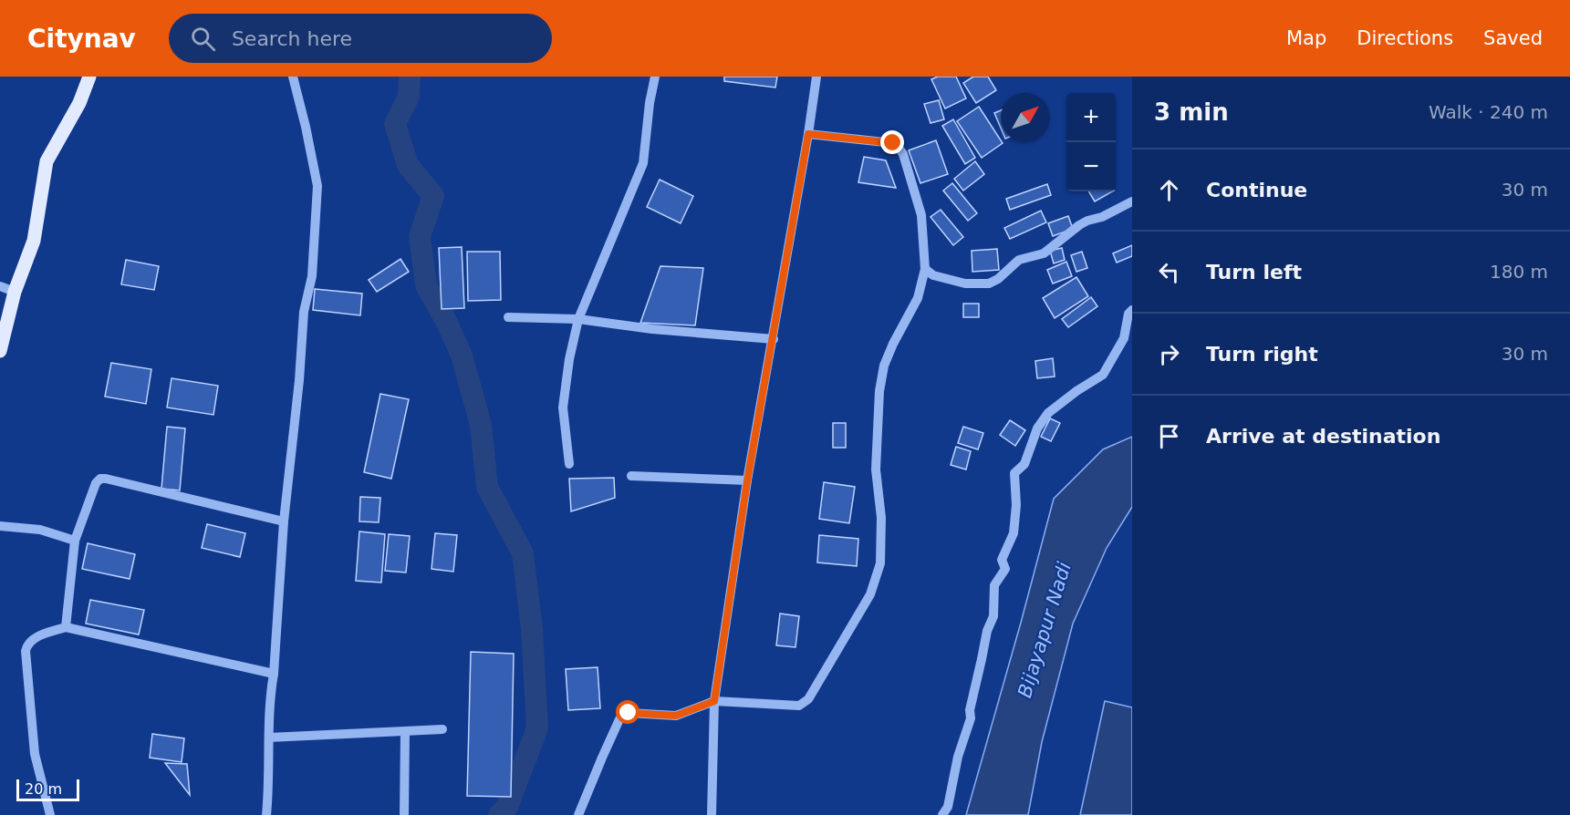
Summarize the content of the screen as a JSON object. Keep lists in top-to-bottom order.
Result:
{
  "water": ["Bijayapur Nadi"],
  "scale_bar": "20 m",
  "north": "top right",
  "page": {
    "header": "Citynav",
    "search": "Search here",
    "nav": ["Map", "Directions", "Saved"],
    "heading": ["3 min", "Walk · 240 m"],
    "map_buttons": ["+", "−"],
    "list": [
      ["Continue", "30 m"],
      ["Turn left", "180 m"],
      ["Turn right", "30 m"],
      "Arrive at destination"
    ],
    "scale": "20 m"
  }
}
